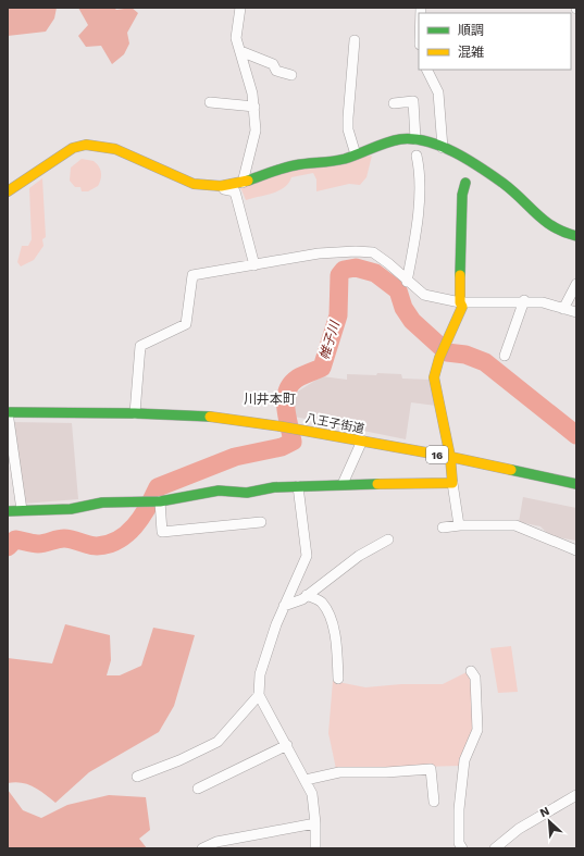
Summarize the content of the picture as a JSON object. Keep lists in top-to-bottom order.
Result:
{
  "streets": {
    "main road": ["八王子街道", "16"]
  },
  "districts": ["川井本町"],
  "water": ["帷子川"],
  "legend": ["順調", "混雑"],
  "north": "top left"
}
